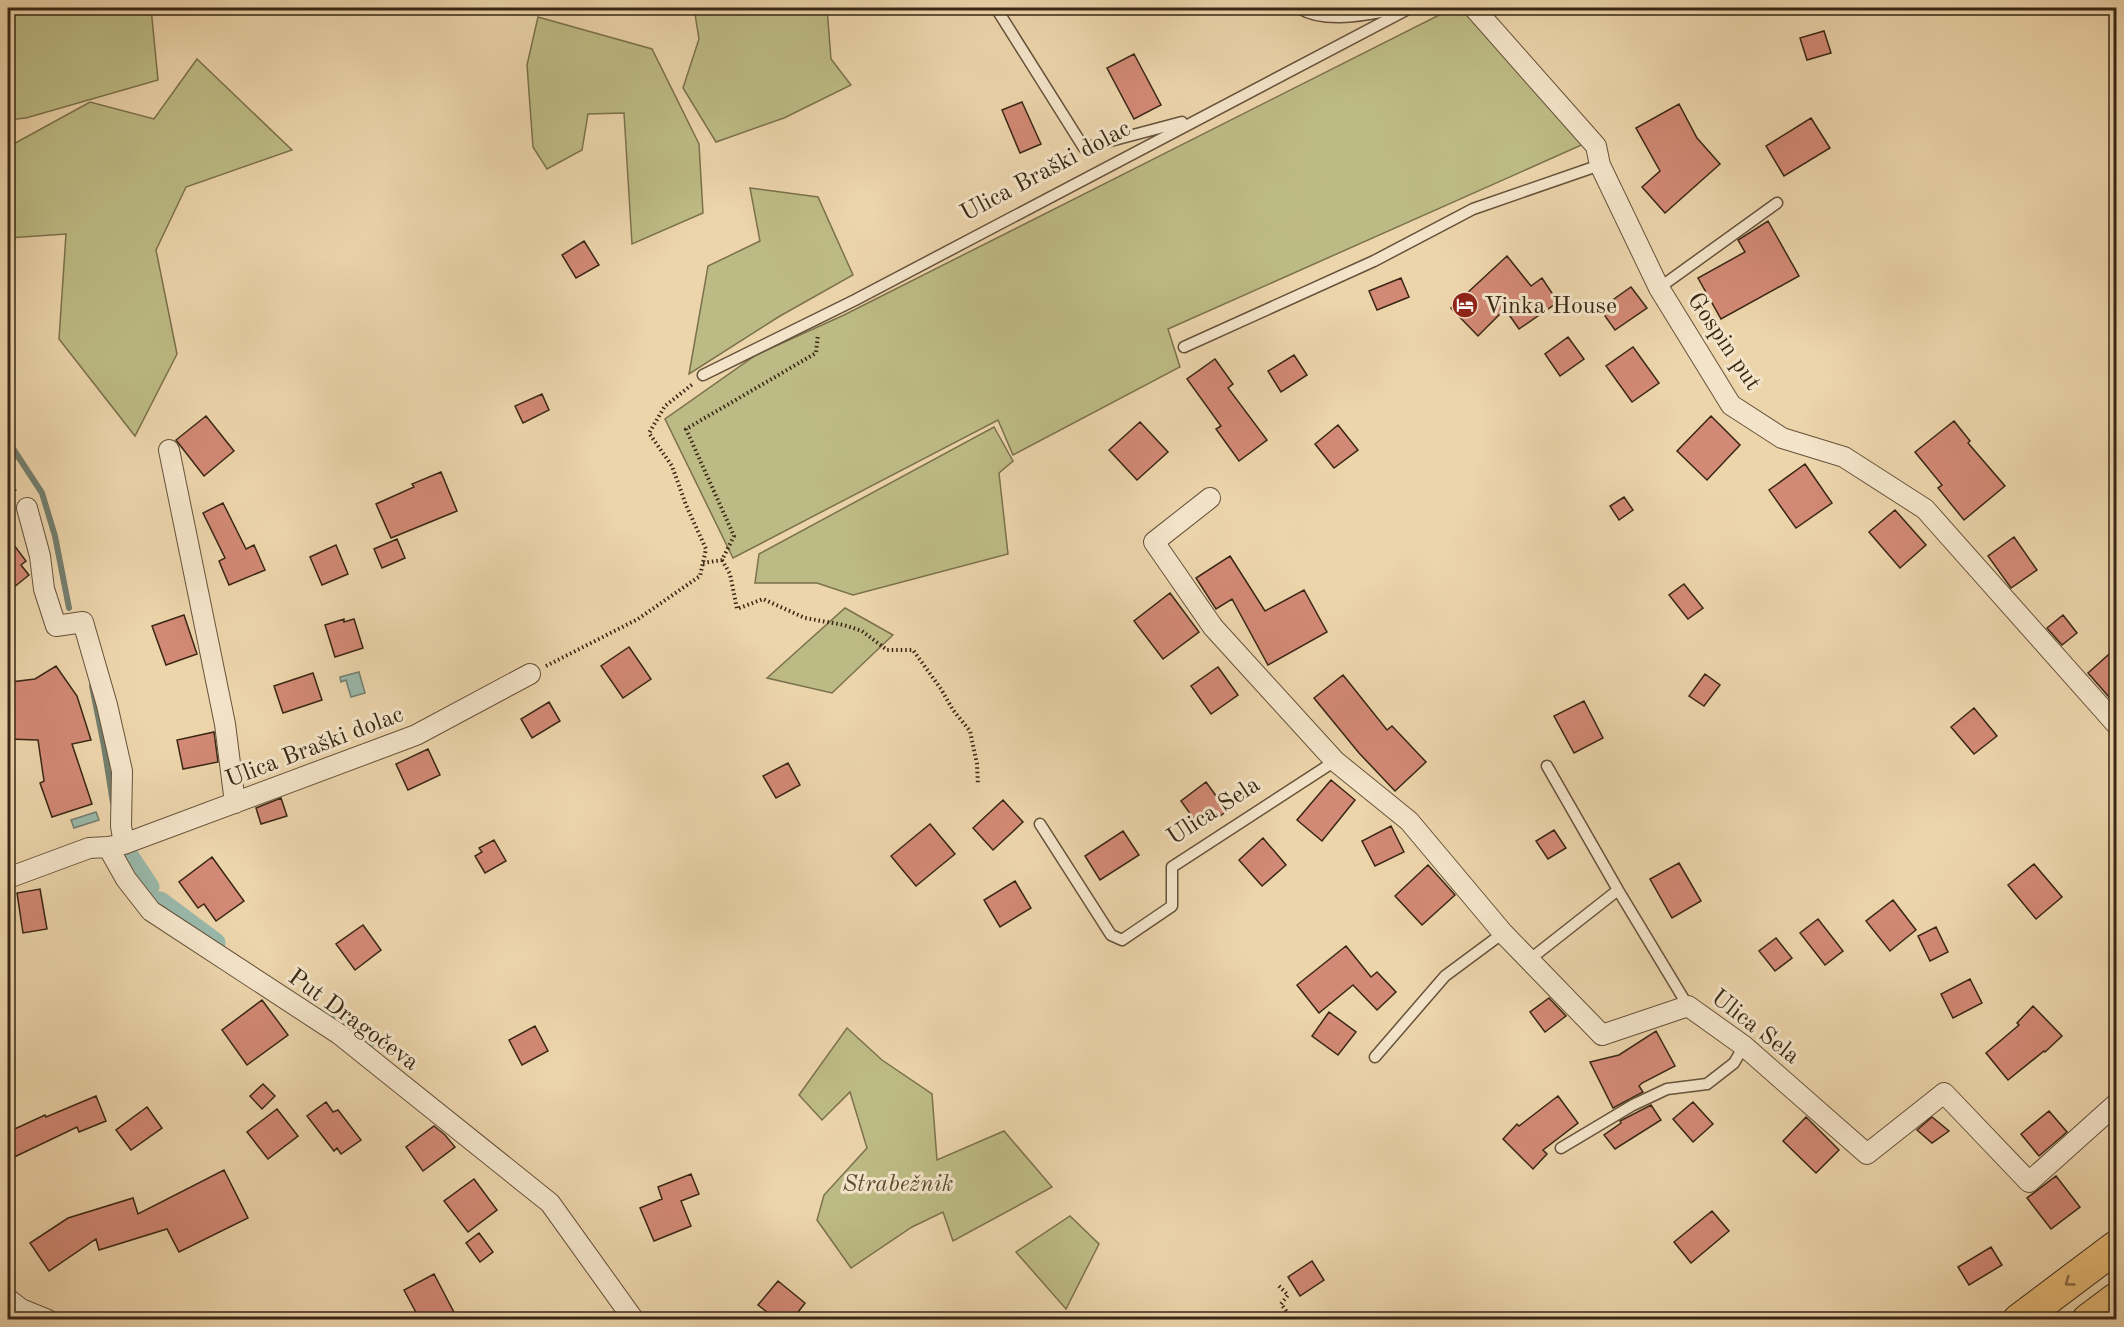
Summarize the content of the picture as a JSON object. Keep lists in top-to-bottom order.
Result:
{
  "streets": {
    "street": [
      "Ulica Braški dolac",
      "Gospin put",
      "Ulica Sela",
      "Put Dragočeva"
    ]
  },
  "crossings": [
    ["Ulica Braški dolac", "Put Dragočeva"]
  ],
  "parks": ["Strabežnik"],
  "places": {
    "hotel": ["Vinka House"]
  }
}
